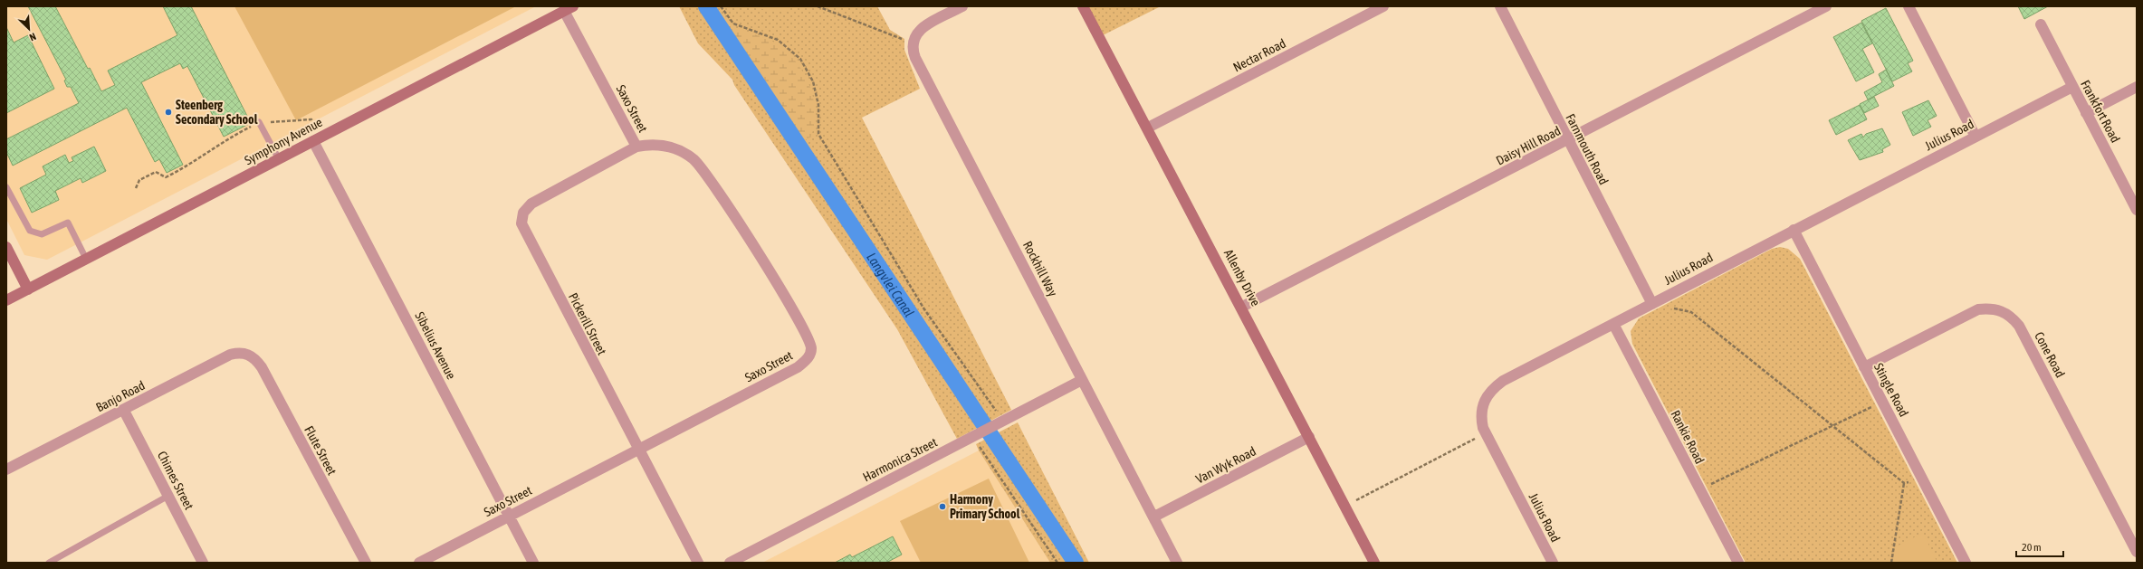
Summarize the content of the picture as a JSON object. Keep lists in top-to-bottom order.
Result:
{
  "streets": {
    "street": [
      "Nectar Road",
      "Saxo Street",
      "Frankfort Road",
      "Julius Road",
      "Symphony Avenue",
      "Daisy Hill Road",
      "Farnmouth Road",
      "Rockhill Way",
      "Allenby Drive",
      "Pickerill Street",
      "Sibelius Avenue",
      "Cone Road",
      "Stingle Road",
      "Banjo Road",
      "Rankie Road",
      "Flute Street",
      "Harmonica Street",
      "Van Wyk Road",
      "Chimes Street"
    ]
  },
  "crossings": [
    ["Nectar Road", "Allenby Drive"],
    ["Saxo Street", "Symphony Avenue"],
    ["Saxo Street", "Pickerill Street"],
    ["Saxo Street", "Sibelius Avenue"],
    ["Frankfort Road", "Julius Road"],
    ["Julius Road", "Farnmouth Road"],
    ["Julius Road", "Stingle Road"],
    ["Julius Road", "Rankie Road"],
    ["Symphony Avenue", "Sibelius Avenue"],
    ["Daisy Hill Road", "Farnmouth Road"],
    ["Daisy Hill Road", "Allenby Drive"],
    ["Rockhill Way", "Harmonica Street"],
    ["Rockhill Way", "Van Wyk Road"],
    ["Allenby Drive", "Van Wyk Road"],
    ["Cone Road", "Stingle Road"],
    ["Banjo Road", "Flute Street"],
    ["Banjo Road", "Chimes Street"]
  ],
  "water": ["Langvlei Canal"],
  "places": ["Steenberg Secondary School", "Harmony Primary School"],
  "scale_bar": "20 m",
  "north": "bottom right"
}
